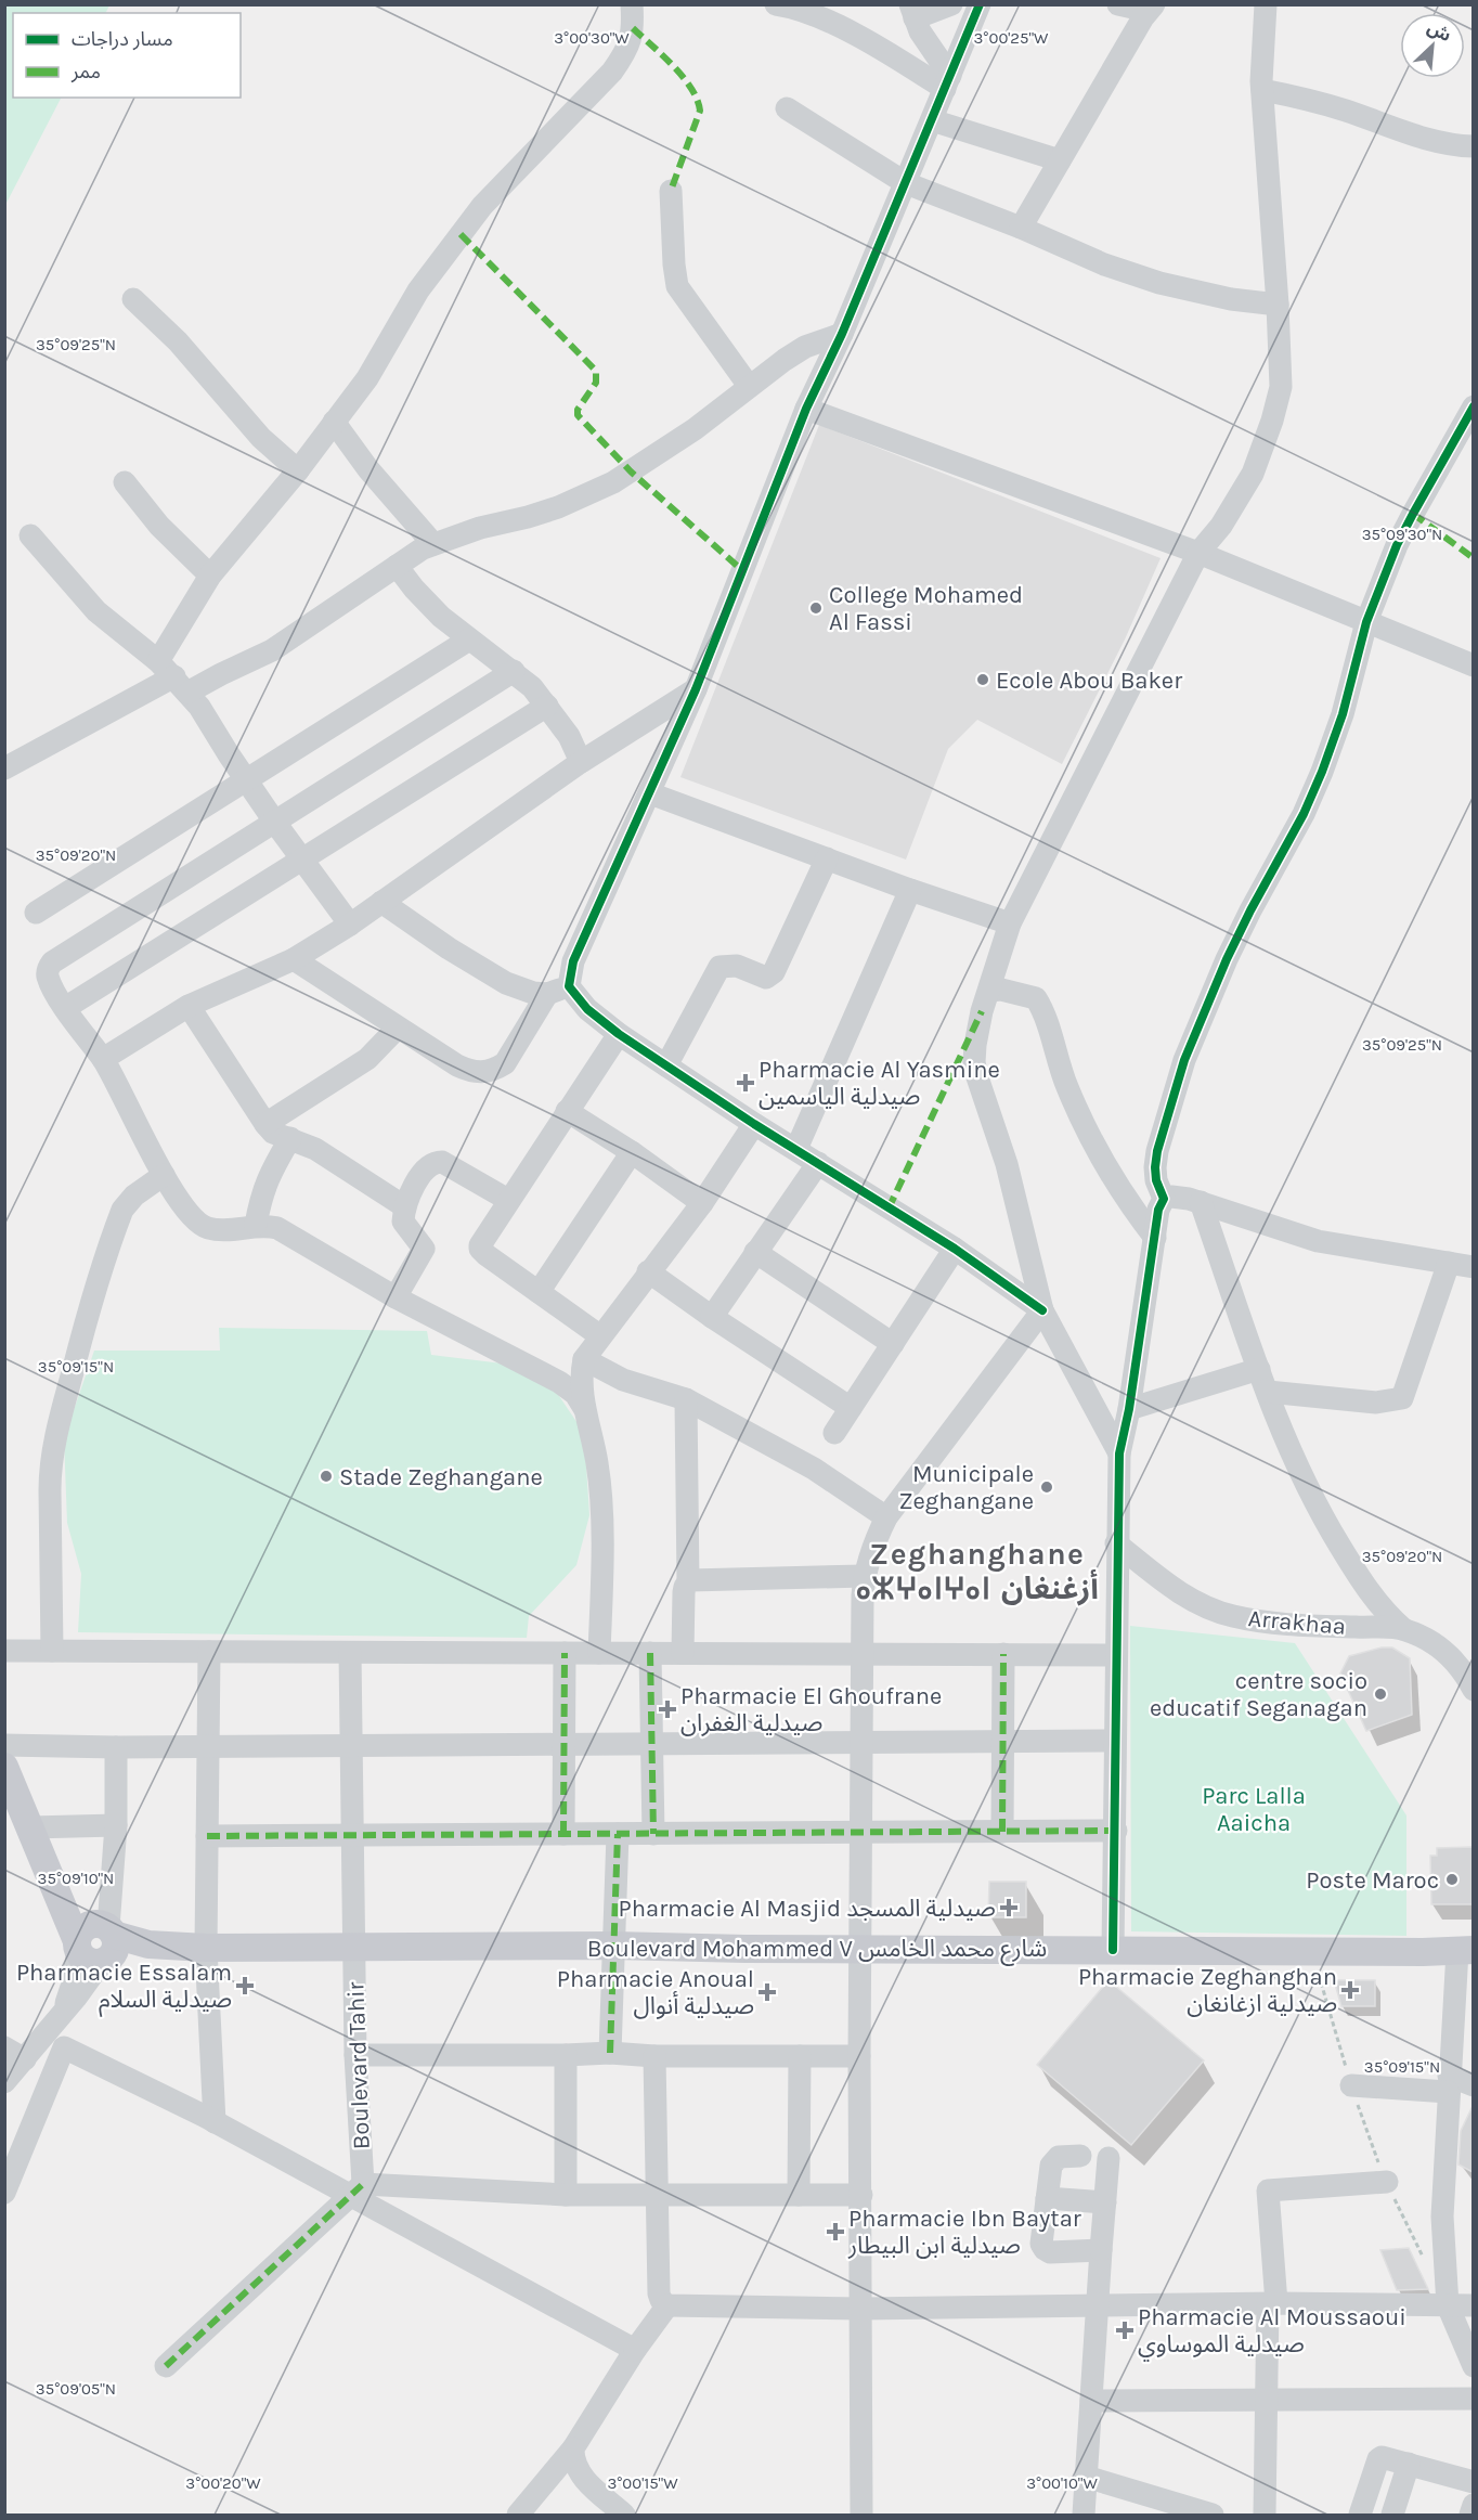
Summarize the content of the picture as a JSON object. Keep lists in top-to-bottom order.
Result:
{
  "streets": {
    "main road": ["Boulevard Mohammed V شارع محمد الخامس"],
    "street": ["Arrakhaa", "Boulevard Tahir"]
  },
  "crossings": [
    ["Boulevard Mohammed V شارع محمد الخامس", "Boulevard Tahir"]
  ],
  "districts": ["Zeghanghane ⴰⵣⵖⴰⵏⵖⴰⵏ أزغنغان"],
  "parks": ["Parc Lalla Aaicha"],
  "places": {
    "other": [
      "College Mohamed Al Fassi",
      "Ecole Abou Baker",
      "Stade Zeghangane",
      "Municipale Zeghangane",
      "centre socio educatif Seganagan",
      "Poste Maroc"
    ],
    "health": [
      "Pharmacie Al Yasmine صيدلية الياسمين",
      "Pharmacie El Ghoufrane صيدلية الغفران",
      "Pharmacie Al Masjid صيدلية المسجد",
      "Pharmacie Essalam صيدلية السلام",
      "Pharmacie Zeghanghan صيدلية ازغانغان",
      "Pharmacie Anoual صيدلية أنوال",
      "Pharmacie Ibn Baytar صيدلية ابن البيطار",
      "Pharmacie Al Moussaoui صيدلية الموساوي"
    ]
  },
  "legend": ["مسار دراجات", "ممر"],
  "north": "top right",
  "coordinates": [
    "3°00'30\"W",
    "3°00'25\"W",
    "35°09'25\"N",
    "35°09'30\"N",
    "35°09'20\"N",
    "35°09'15\"N",
    "35°09'10\"N",
    "35°09'05\"N",
    "3°00'20\"W",
    "3°00'15\"W",
    "3°00'10\"W"
  ]
}
